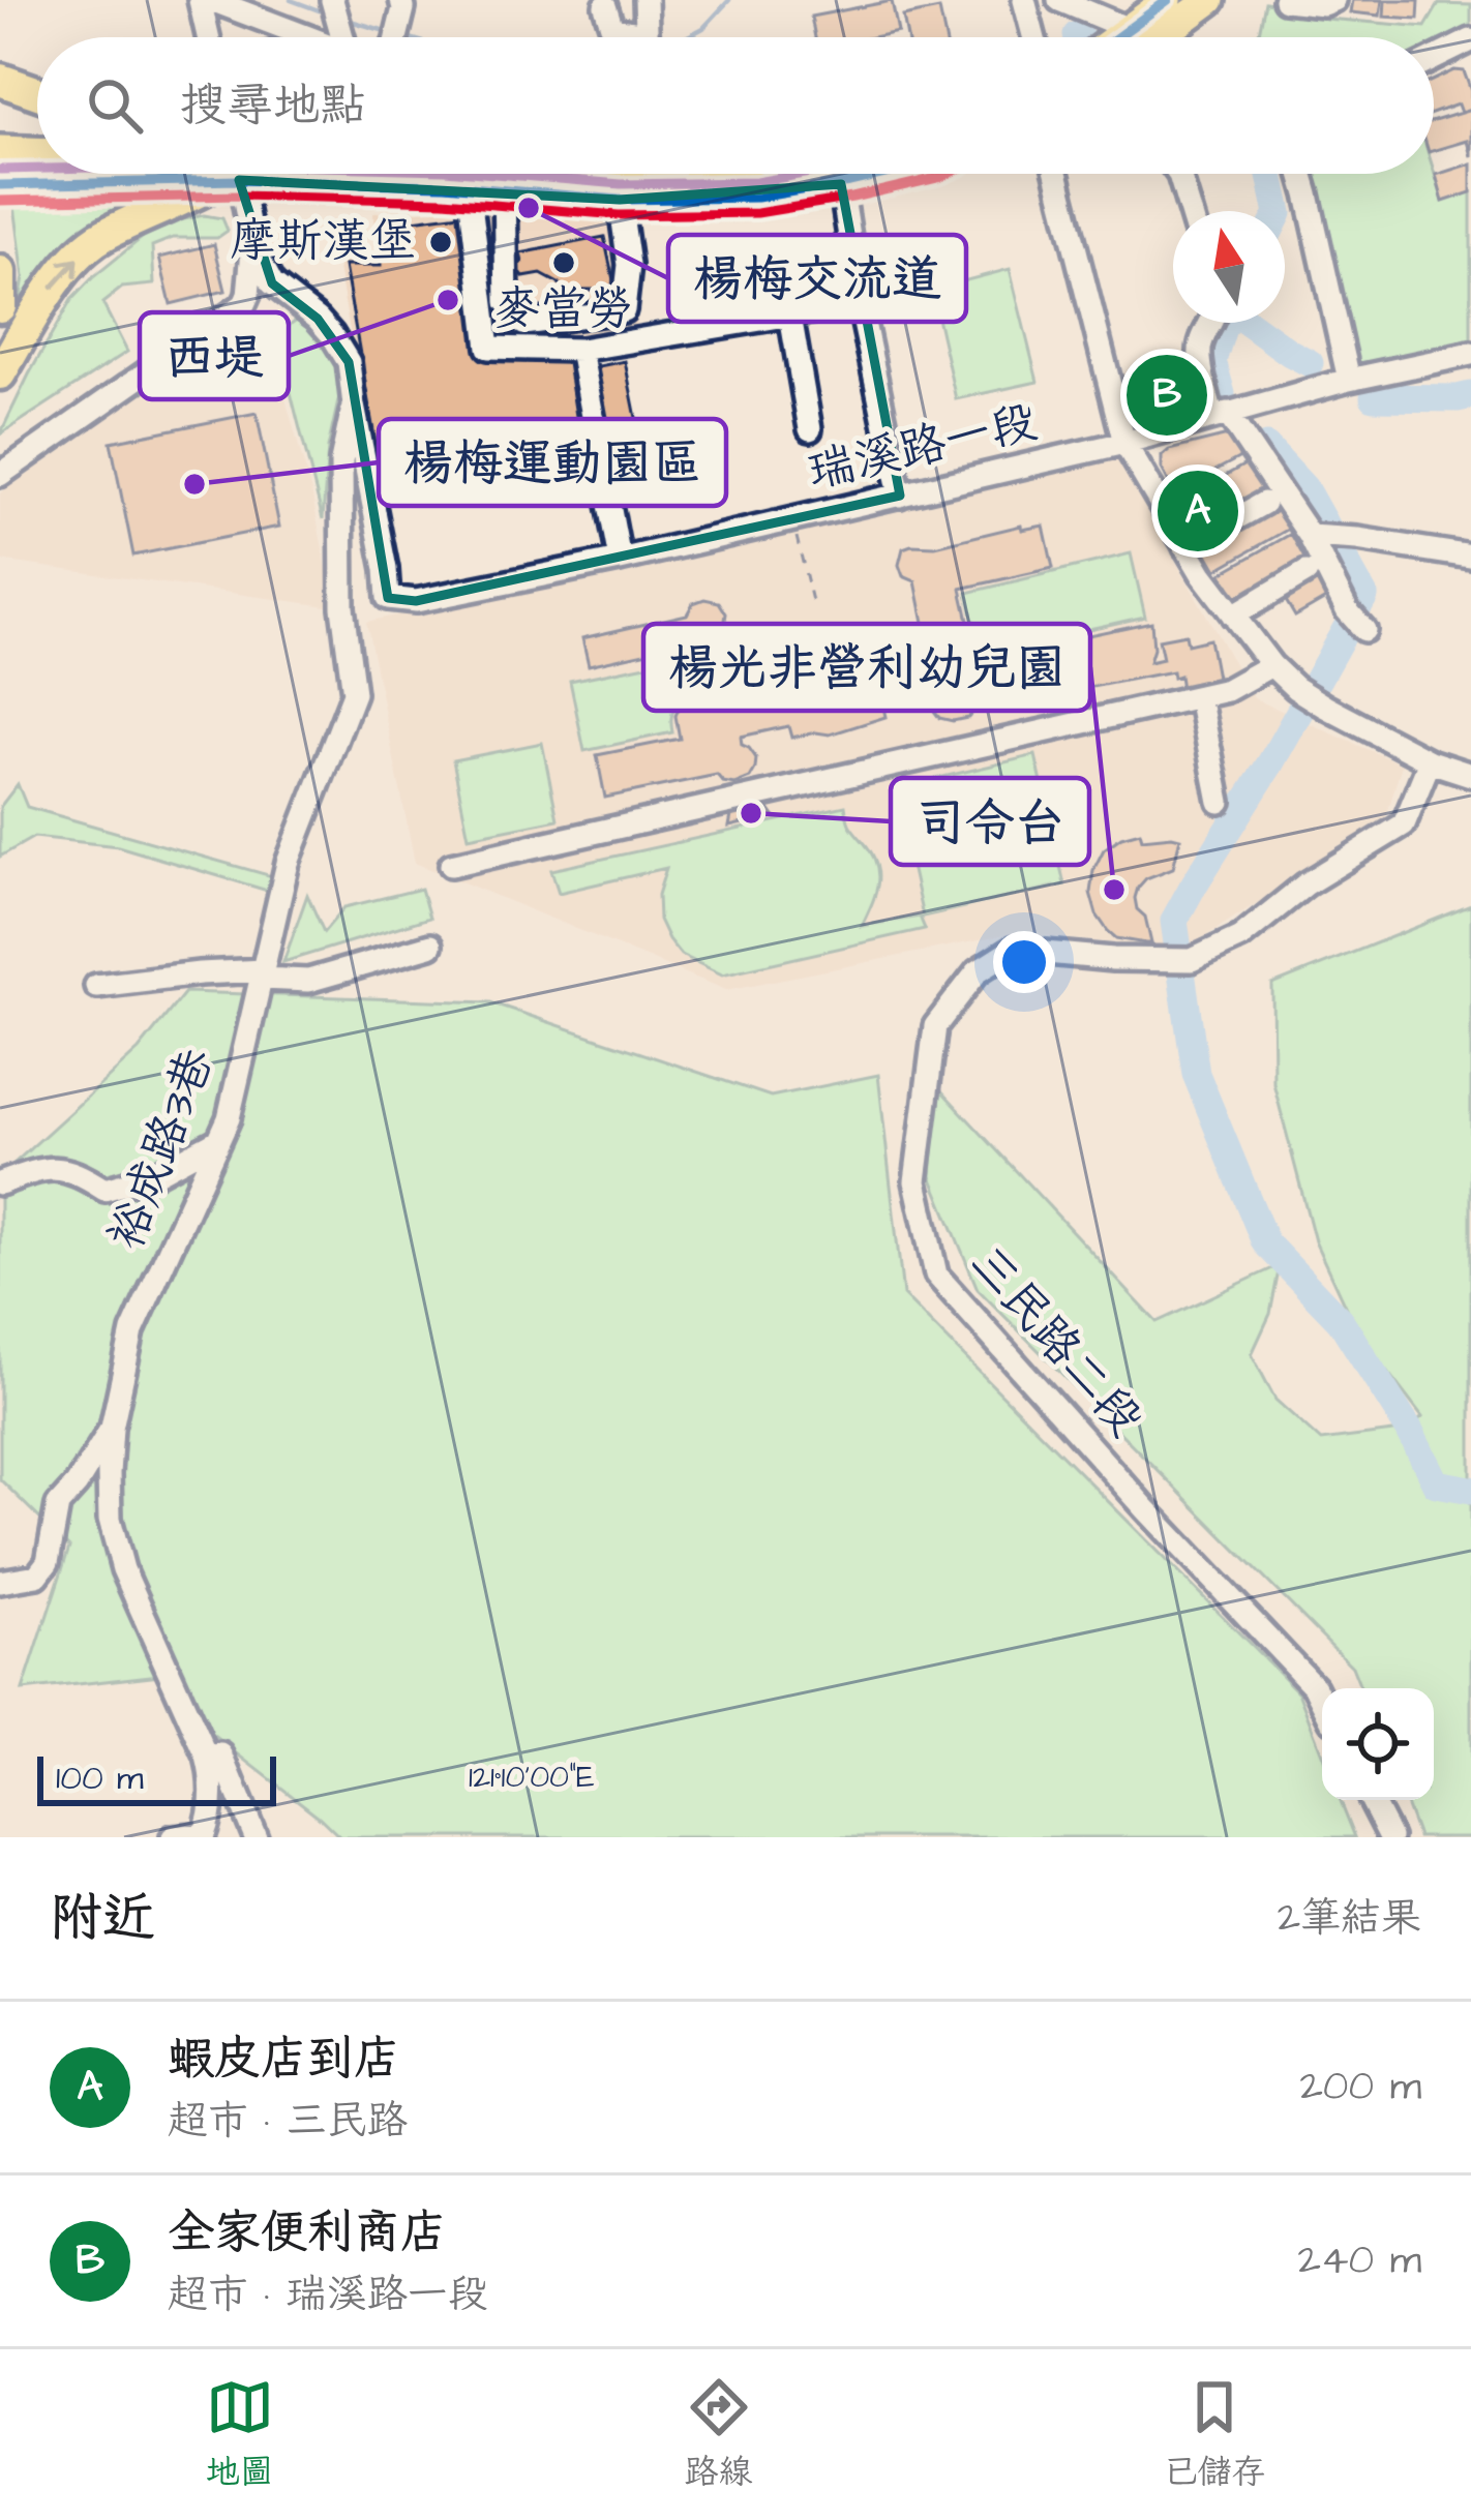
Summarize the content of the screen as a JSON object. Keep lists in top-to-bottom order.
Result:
{
  "streets": {
    "street": ["瑞溪路一段", "裕成路3巷", "三民路二段"]
  },
  "crossings": [
    ["瑞溪路一段", "裕成路3巷"]
  ],
  "places": [
    "楊梅交流道",
    "摩斯漢堡",
    "麥當勞",
    "西堤",
    "楊梅運動園區",
    "司令台",
    "楊光非營利幼兒園"
  ],
  "scale_bar": "100 m",
  "north": "top",
  "page": {
    "search": "搜尋地點",
    "pins": ["B", "A"],
    "scale": "100 m",
    "heading": ["附近", "2筆結果"],
    "list": [
      {
        "mark": "A",
        "name": "蝦皮店到店",
        "note": "超市 · 三民路",
        "value": "200 m"
      },
      {
        "mark": "B",
        "name": "全家便利商店",
        "note": "超市 · 瑞溪路一段",
        "value": "240 m"
      }
    ],
    "nav": ["地圖", "路線", "已儲存"]
  },
  "coordinates": ["121°10'00\"E"]
}
